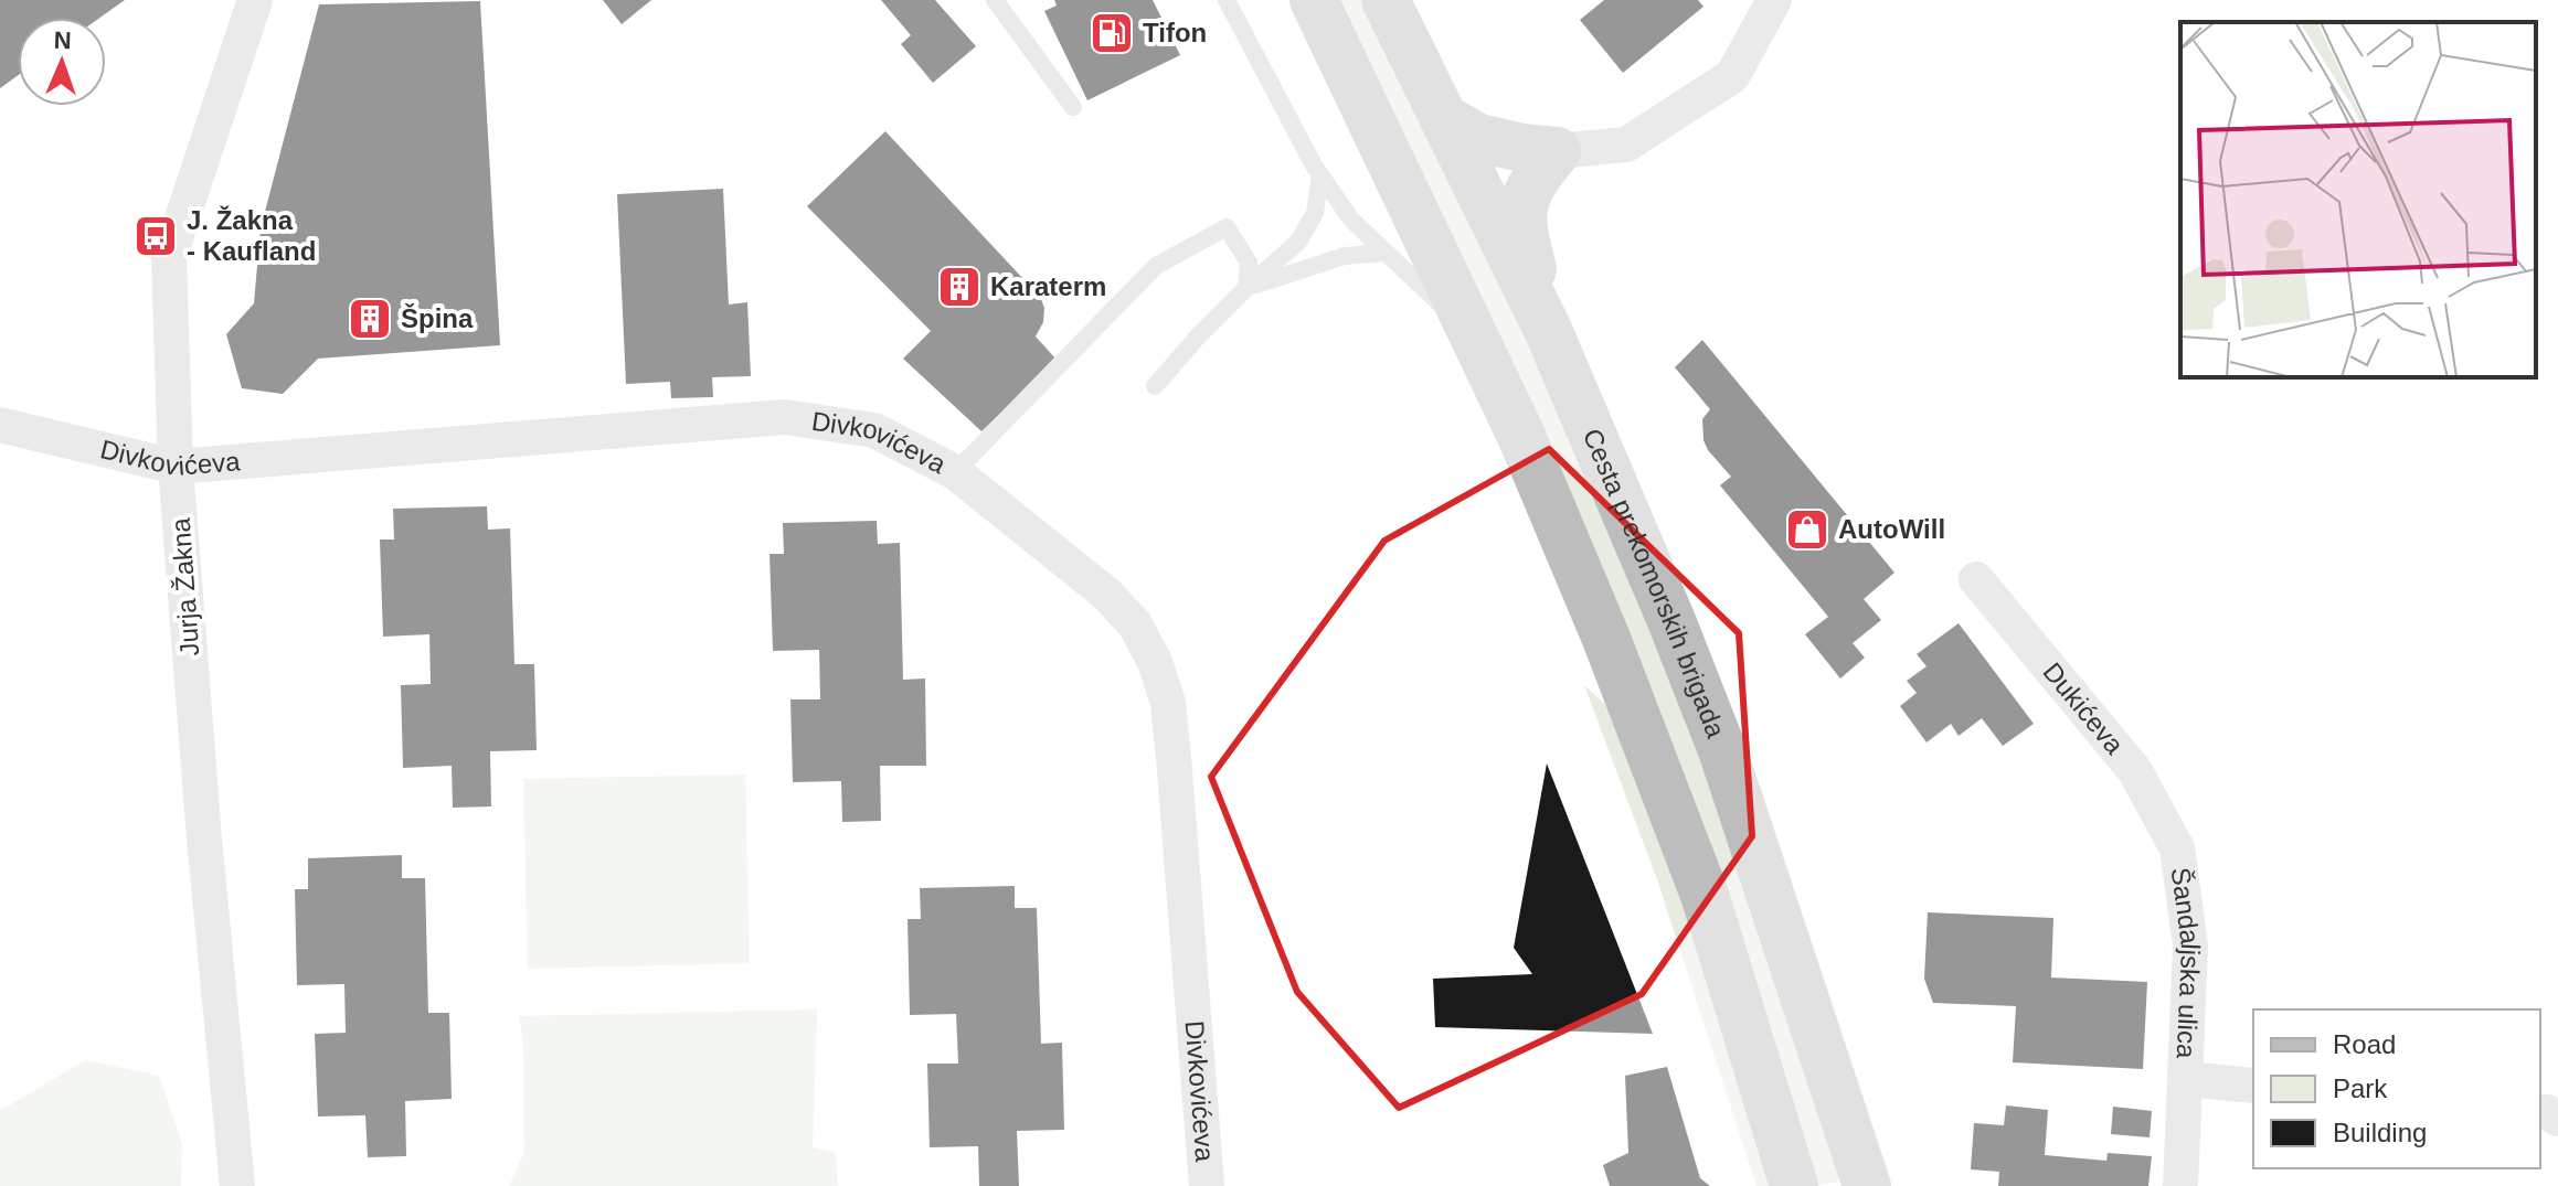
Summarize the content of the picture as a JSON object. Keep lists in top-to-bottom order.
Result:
{
  "streets": {
    "main road": ["Cesta prekomorskih brigada"],
    "street": [
      "Divkovićeva",
      "Jurja Žakna",
      "Dukićeva",
      "Šandaljska ulica"
    ]
  },
  "crossings": [
    ["Divkovićeva", "Jurja Žakna"],
    ["Dukićeva", "Šandaljska ulica"]
  ],
  "places": {
    "fuel station": ["Tifon"],
    "bus stop": ["J. Žakna - Kaufland"],
    "building": ["Karaterm", "Špina"],
    "shop": ["AutoWill"]
  },
  "legend": ["Road", "Park", "Building"],
  "north": "top"
}
